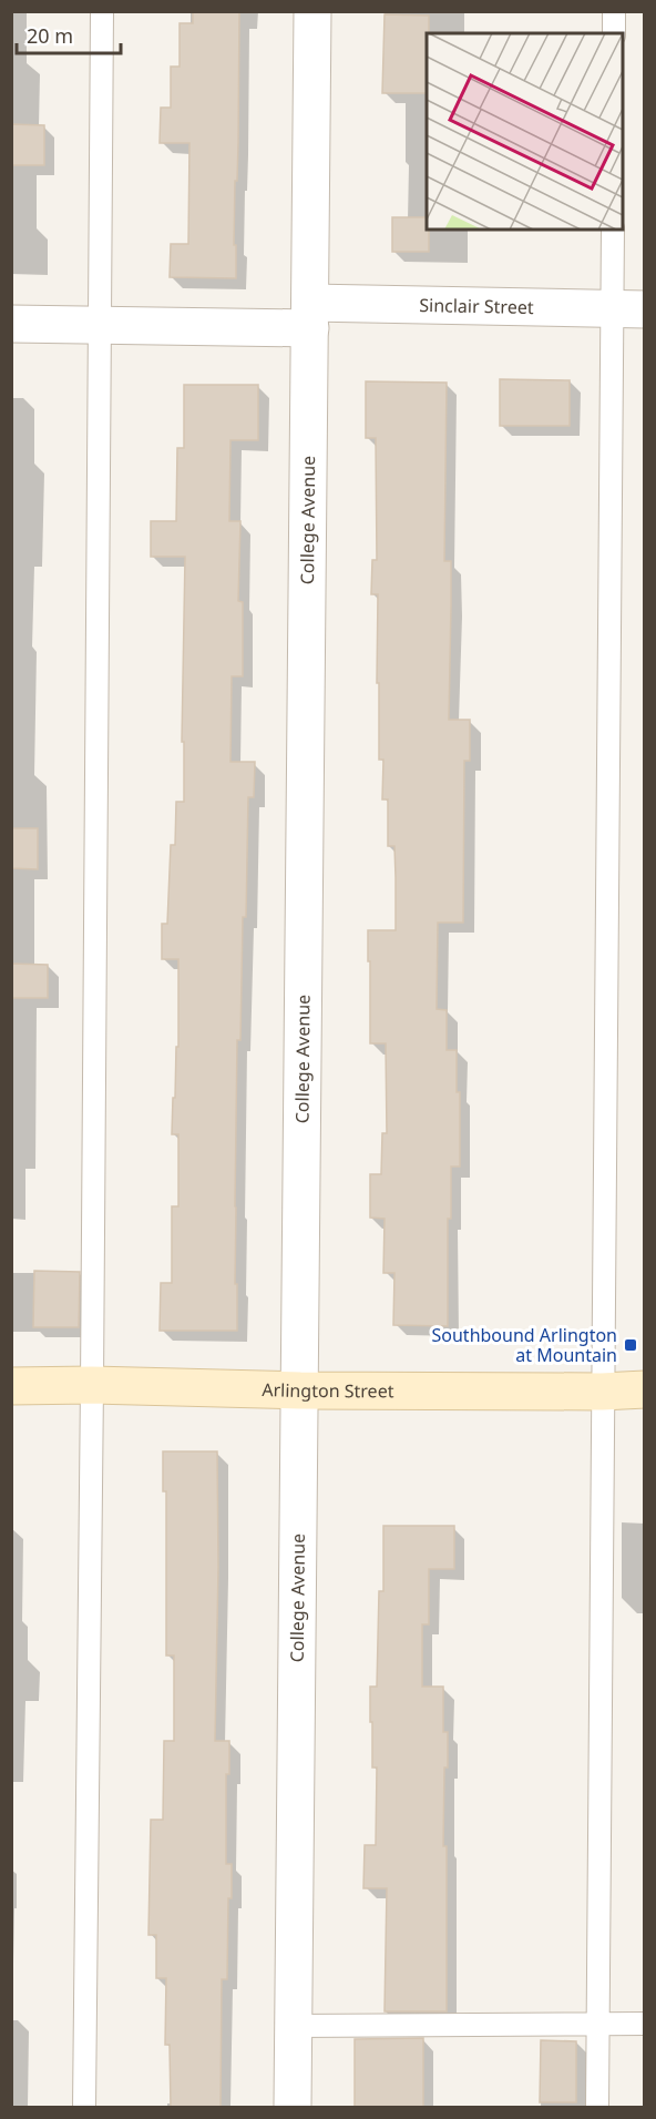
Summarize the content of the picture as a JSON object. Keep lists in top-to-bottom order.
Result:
{
  "streets": {
    "main road": ["Arlington Street"],
    "street": ["Sinclair Street", "College Avenue"]
  },
  "crossings": [
    ["Sinclair Street", "College Avenue"],
    ["College Avenue", "Arlington Street"]
  ],
  "places": {
    "transit": ["Southbound Arlington at Mountain"]
  },
  "scale_bar": "20 m"
}
